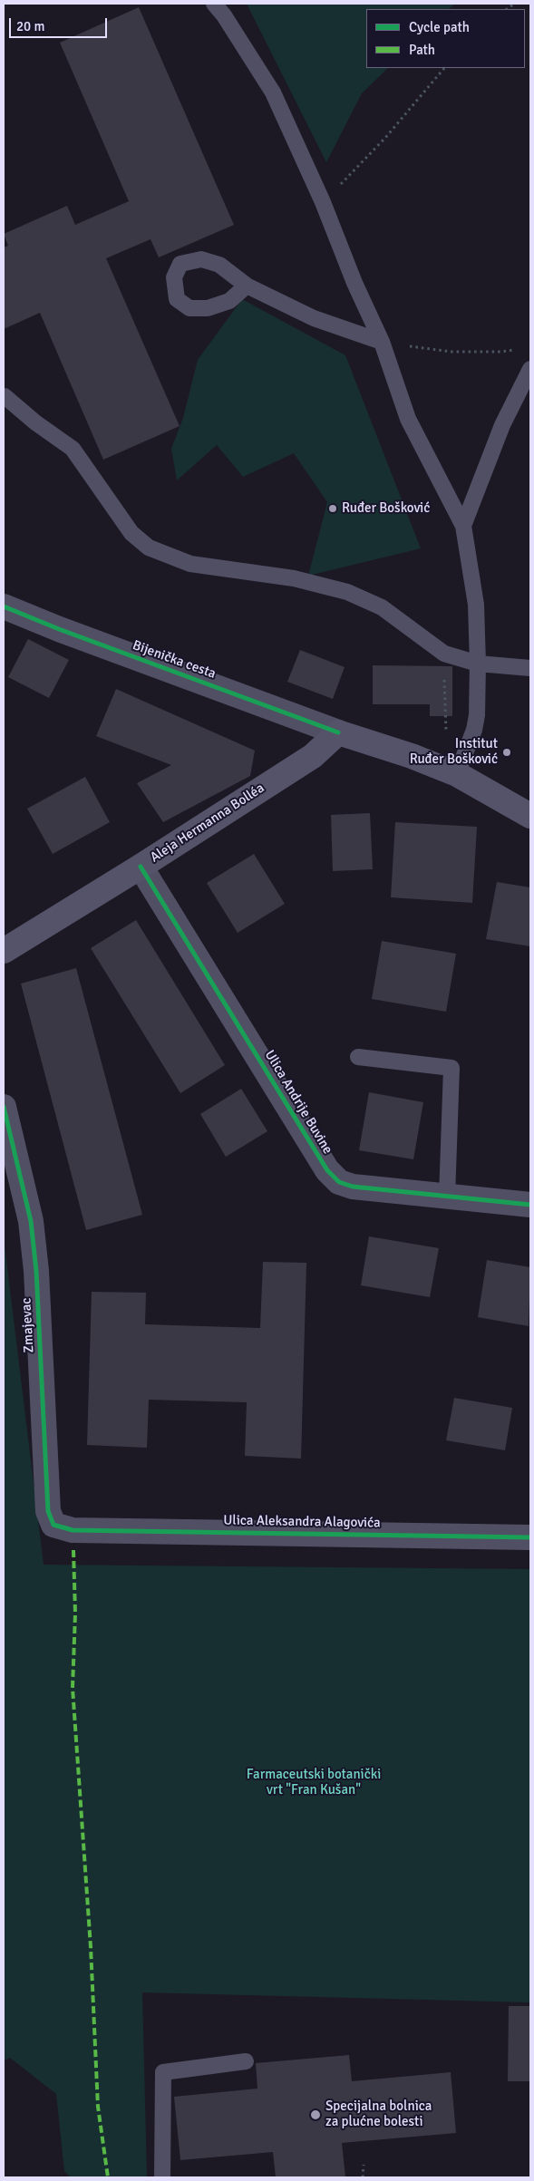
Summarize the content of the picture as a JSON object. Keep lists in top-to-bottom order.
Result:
{
  "streets": {
    "main road": ["Bijenička cesta", "Aleja Hermanna Bolléa"],
    "street": ["Ulica Andrije Buvine", "Zmajevac", "Ulica Aleksandra Alagovića"]
  },
  "crossings": [
    ["Bijenička cesta", "Aleja Hermanna Bolléa"],
    ["Aleja Hermanna Bolléa", "Ulica Andrije Buvine"],
    ["Zmajevac", "Ulica Aleksandra Alagovića"]
  ],
  "parks": ["Farmaceutski botanički vrt \"Fran Kušan\""],
  "places": ["Ruđer Bošković", "Institut Ruđer Bošković", "Specijalna bolnica za plućne bolesti"],
  "legend": ["Cycle path", "Path"],
  "scale_bar": "20 m"
}
